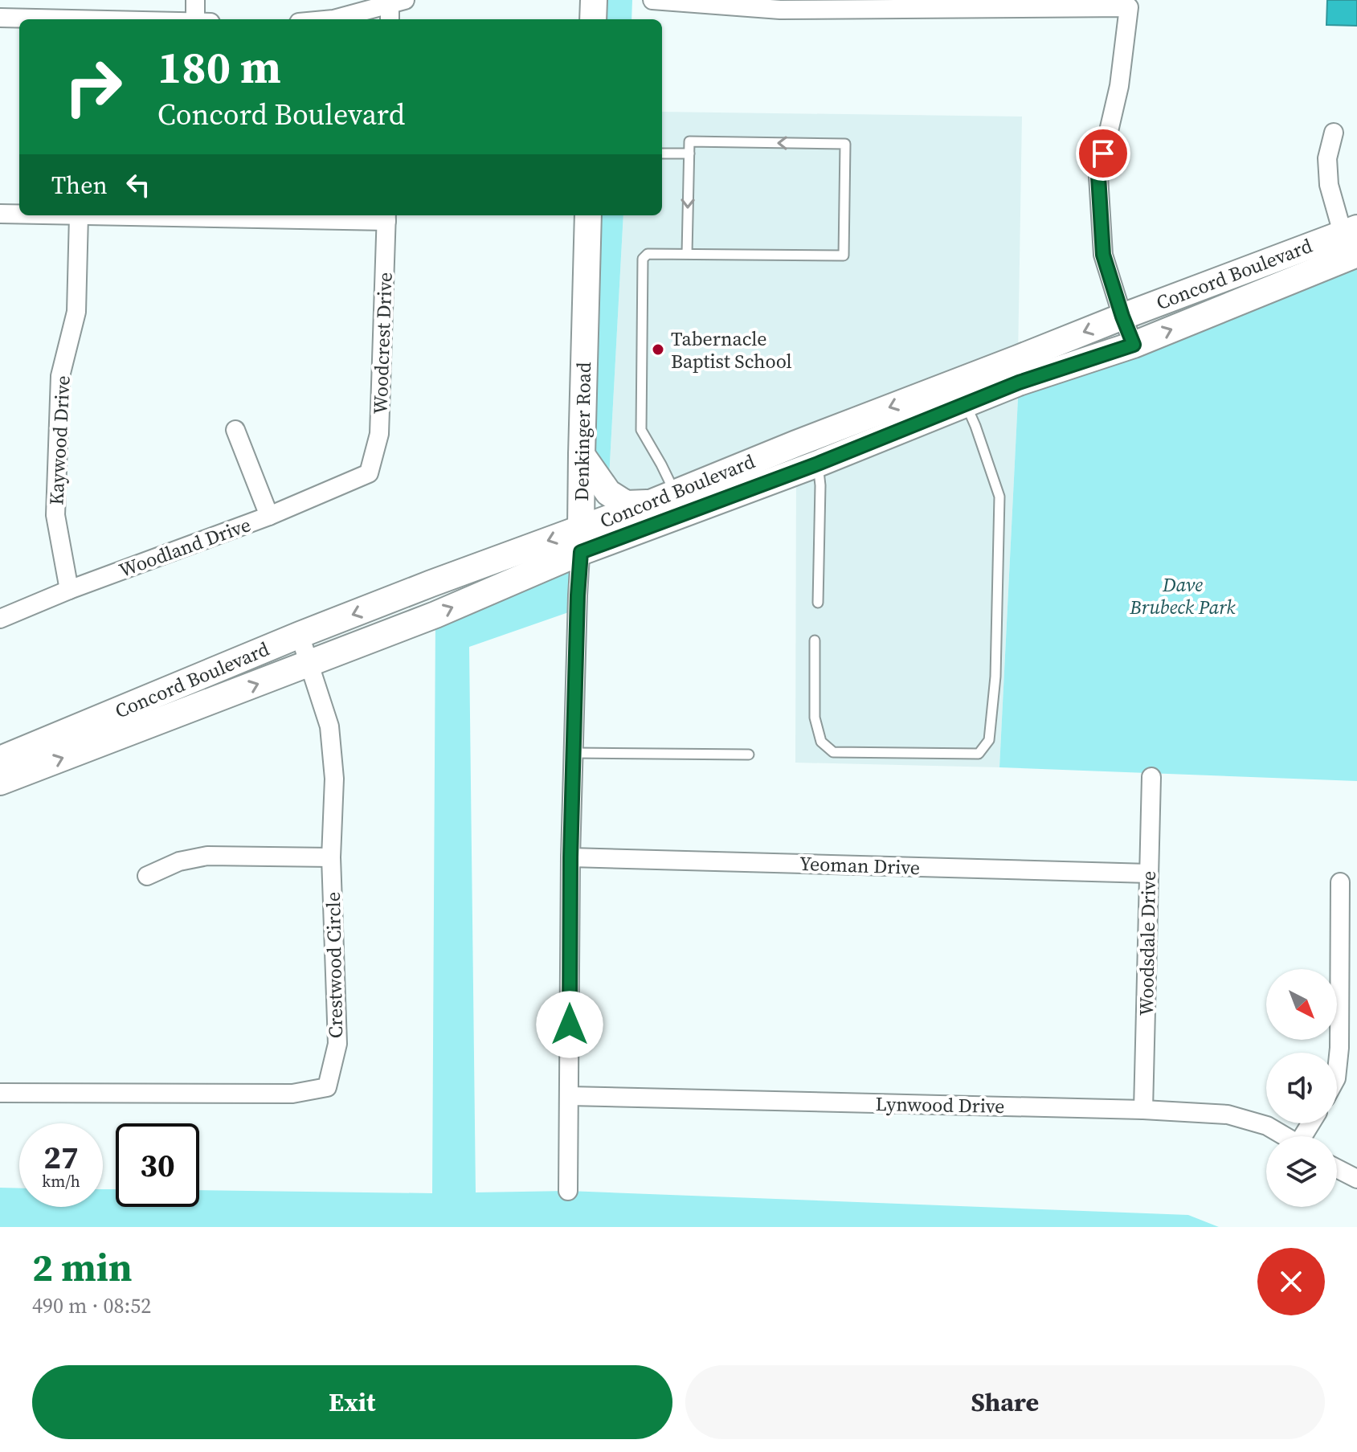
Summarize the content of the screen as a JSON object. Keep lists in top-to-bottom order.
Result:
{
  "streets": {
    "street": [
      "Concord Boulevard",
      "Woodcrest Drive",
      "Denkinger Road",
      "Kaywood Drive",
      "Woodland Drive",
      "Yeoman Drive",
      "Woodsdale Drive",
      "Crestwood Circle",
      "Lynwood Drive"
    ]
  },
  "crossings": [
    ["Concord Boulevard", "Denkinger Road"],
    ["Concord Boulevard", "Crestwood Circle"],
    ["Woodcrest Drive", "Woodland Drive"],
    ["Denkinger Road", "Yeoman Drive"],
    ["Denkinger Road", "Lynwood Drive"],
    ["Kaywood Drive", "Woodland Drive"],
    ["Yeoman Drive", "Woodsdale Drive"],
    ["Woodsdale Drive", "Lynwood Drive"]
  ],
  "parks": ["Dave Brubeck Park"],
  "places": ["Tabernacle Baptist School"],
  "north": "bottom right",
  "page": {
    "turn": ["180 m", "Concord Boulevard"],
    "then": "Then",
    "speed": "27 km/h",
    "limit": "30",
    "heading": ["2 min", "490 m · 08:52"],
    "buttons": ["Exit", "Share"]
  }
}
